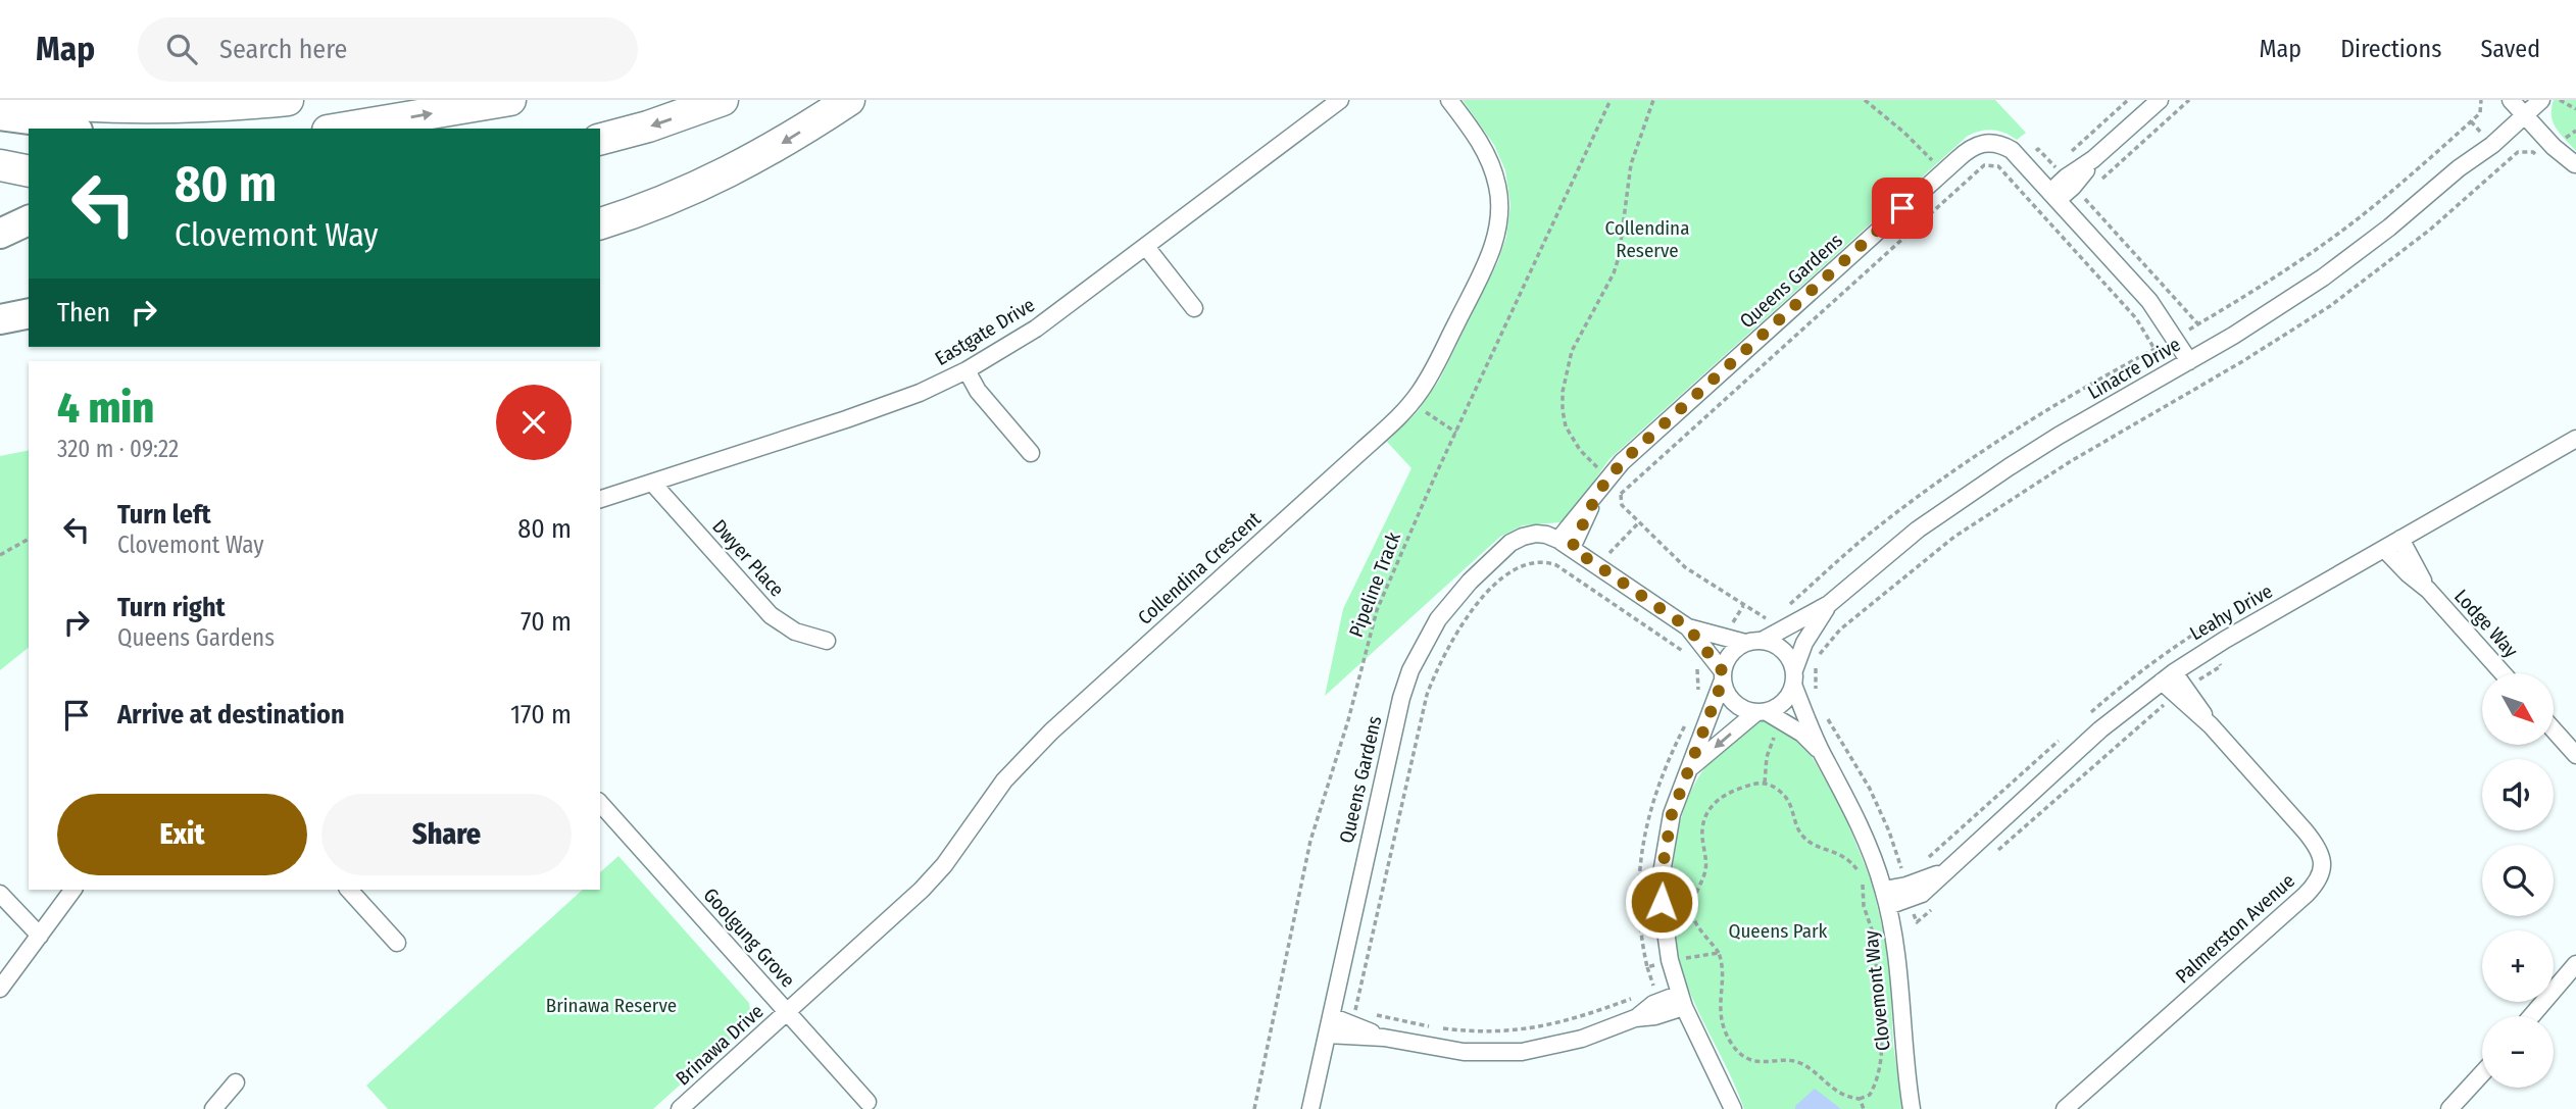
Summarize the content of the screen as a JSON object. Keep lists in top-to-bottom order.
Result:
{
  "streets": {
    "street": [
      "Queens Gardens",
      "Eastgate Drive",
      "Linacre Drive",
      "Dwyer Place",
      "Collendina Crescent",
      "Leahy Drive",
      "Lodge Way",
      "Palmerston Avenue",
      "Goolgung Grove",
      "Clovemont Way",
      "Brinawa Drive"
    ],
    "path": ["Pipeline Track"]
  },
  "crossings": [
    ["Queens Gardens", "Linacre Drive"],
    ["Eastgate Drive", "Dwyer Place"],
    ["Linacre Drive", "Clovemont Way"],
    ["Collendina Crescent", "Goolgung Grove"],
    ["Collendina Crescent", "Brinawa Drive"],
    ["Leahy Drive", "Lodge Way"],
    ["Leahy Drive", "Palmerston Avenue"],
    ["Leahy Drive", "Clovemont Way"],
    ["Goolgung Grove", "Brinawa Drive"]
  ],
  "parks": ["Collendina Reserve", "Queens Park", "Brinawa Reserve"],
  "north": "bottom right",
  "page": {
    "header": "Map",
    "search": "Search here",
    "nav": ["Map", "Directions", "Saved"],
    "turn": ["80 m", "Clovemont Way"],
    "then": "Then",
    "heading": ["4 min", "320 m · 09:22"],
    "list": [
      {
        "name": "Turn left",
        "note": "Clovemont Way",
        "value": "80 m"
      },
      {
        "name": "Turn right",
        "note": "Queens Gardens",
        "value": "70 m"
      },
      {
        "name": "Arrive at destination",
        "value": "170 m"
      }
    ],
    "map_buttons": ["+", "−"],
    "buttons": ["Exit", "Share"]
  }
}
